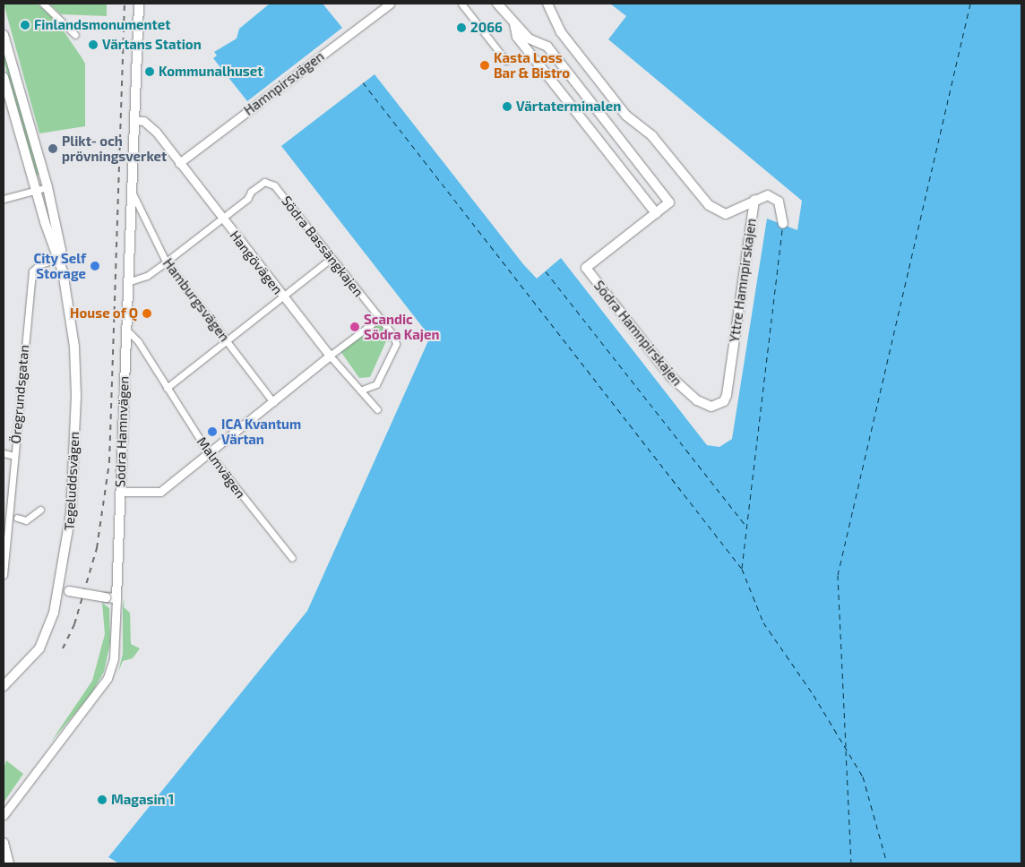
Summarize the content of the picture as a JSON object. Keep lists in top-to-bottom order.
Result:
{
  "streets": {
    "main road": [
      "Yttre Hamnpirskajen",
      "Södra Hamnpirskajen",
      "Södra Hamnvägen",
      "Tegeluddsvägen"
    ],
    "street": [
      "Hamnpirsvägen",
      "Södra Bassängkajen",
      "Hangövägen",
      "Hamburgsvägen",
      "Öregrundsgatan",
      "Malmvägen"
    ]
  },
  "crossings": [
    ["Hamnpirsvägen", "Hangövägen"],
    ["Södra Bassängkajen", "Hangövägen"],
    ["Hangövägen", "Södra Hamnvägen"],
    ["Yttre Hamnpirskajen", "Södra Hamnpirskajen"],
    ["Hamburgsvägen", "Södra Hamnvägen"],
    ["Öregrundsgatan", "Tegeluddsvägen"],
    ["Södra Hamnvägen", "Malmvägen"]
  ],
  "places": [
    "Finlandsmonumentet",
    "2066",
    "Värtans Station",
    "Kasta Loss Bar & Bistro",
    "Kommunalhuset",
    "Värtaterminalen",
    "Plikt- och prövningsverket",
    "City Self Storage",
    "House of Q",
    "Scandic Södra Kajen",
    "ICA Kvantum Värtan",
    "Magasin 1"
  ]
}
